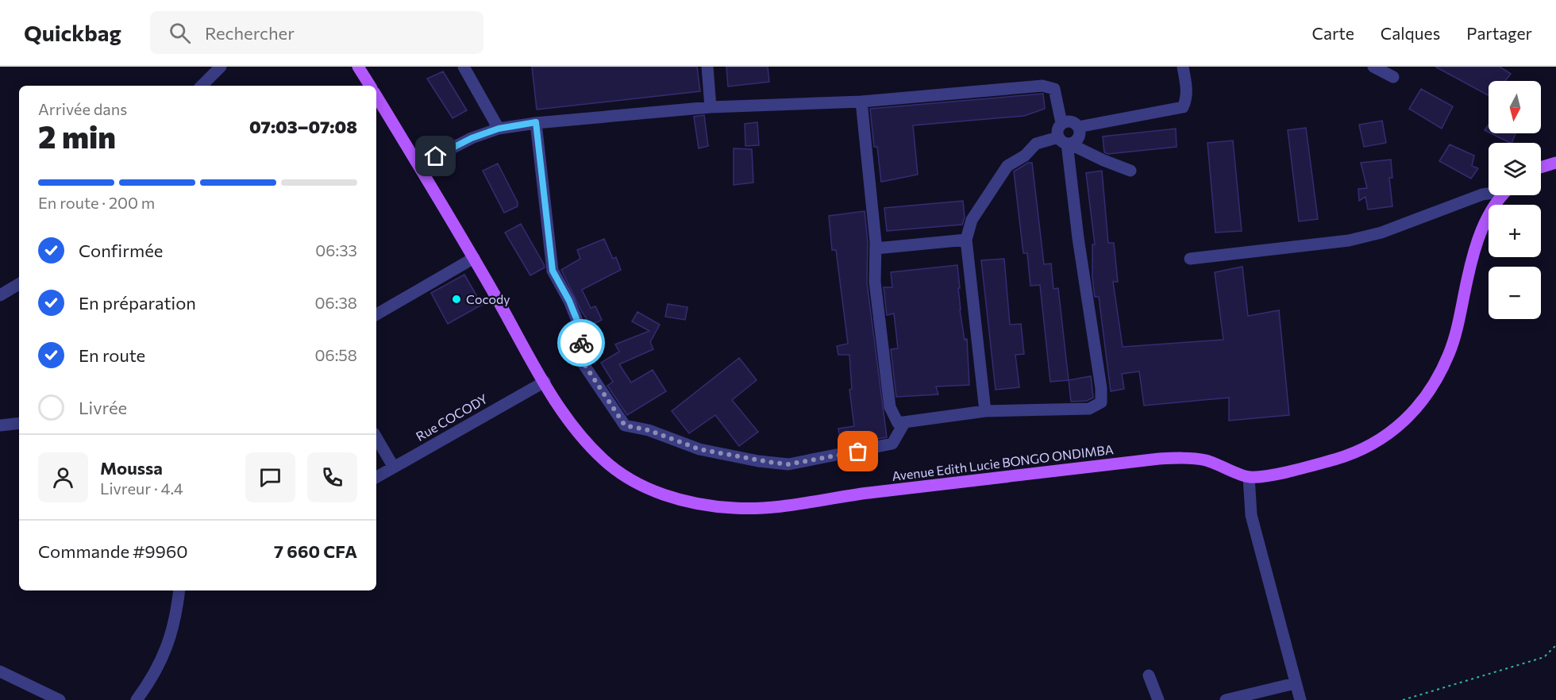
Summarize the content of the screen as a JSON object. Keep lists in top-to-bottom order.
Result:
{
  "streets": {
    "main road": ["Avenue Edith Lucie BONGO ONDIMBA"],
    "street": ["Rue COCODY"]
  },
  "crossings": [
    ["Rue COCODY", "Avenue Edith Lucie BONGO ONDIMBA"]
  ],
  "places": ["Cocody"],
  "north": "bottom",
  "page": {
    "header": "Quickbag",
    "search": "Rechercher",
    "nav": ["Carte", "Calques", "Partager"],
    "map_buttons": ["+", "−"],
    "heading": ["2 min", "Arrivée dans", "07:03–07:08"],
    "panel": [
      "Moussa",
      "Livreur · 4.4",
      "Commande #9960",
      "7 660 CFA"
    ],
    "bar": "En route · 200 m",
    "list": [
      ["Confirmée", "06:33"],
      ["En préparation", "06:38"],
      ["En route", "06:58"],
      "Livrée"
    ]
  }
}
